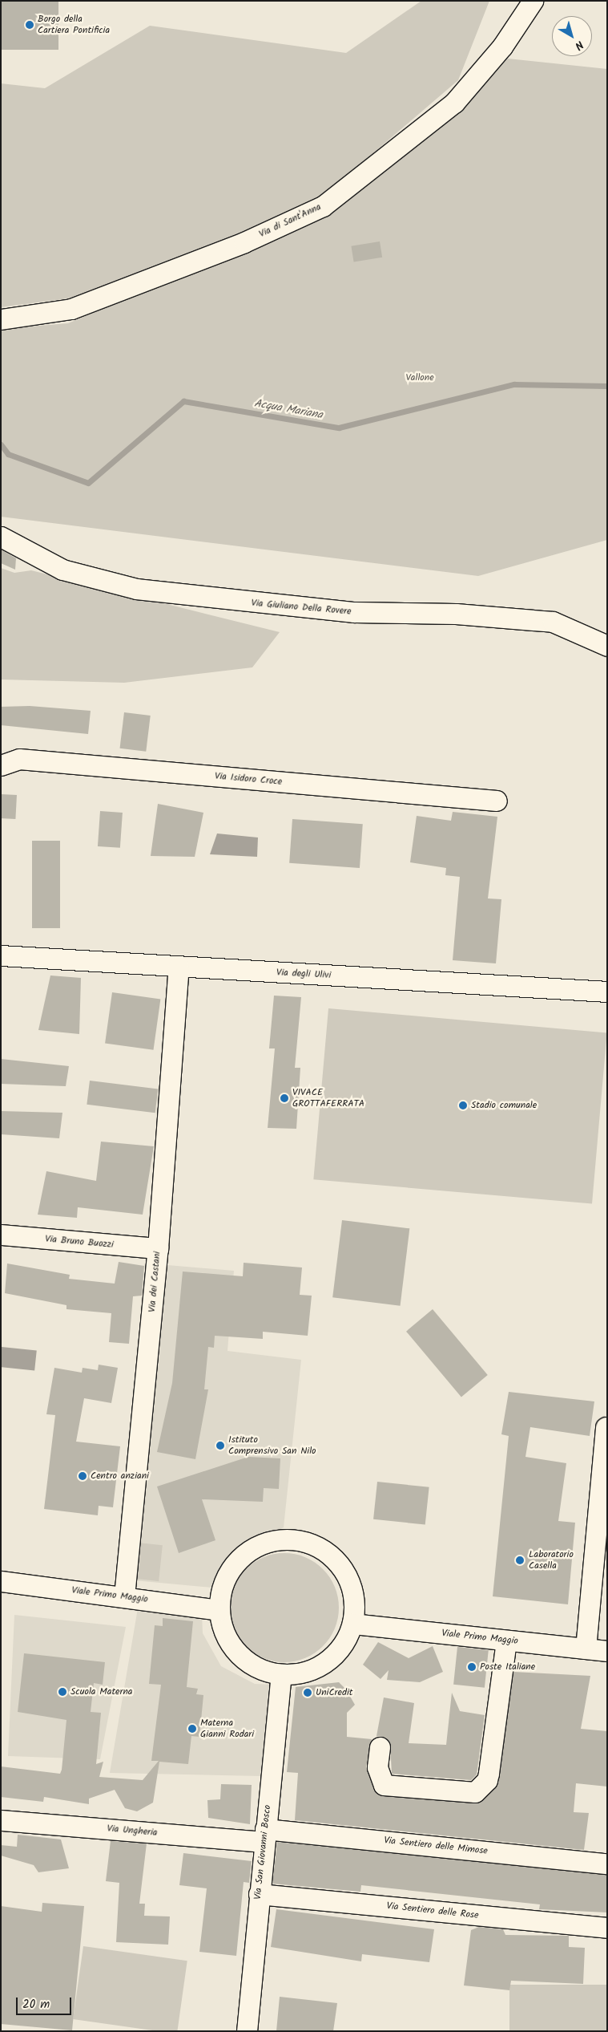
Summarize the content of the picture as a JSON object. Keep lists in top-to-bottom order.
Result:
{
  "streets": {
    "street": [
      "Via di Sant'Anna",
      "Via Giuliano Della Rovere",
      "Via Isidoro Croce",
      "Via degli Ulivi",
      "Via Bruno Buozzi",
      "Via dei Castani",
      "Viale Primo Maggio",
      "Via Ungheria",
      "Via Sentiero delle Mimose",
      "Via San Giovanni Bosco",
      "Via Sentiero delle Rose"
    ]
  },
  "crossings": [
    ["Via degli Ulivi", "Via dei Castani"],
    ["Via Bruno Buozzi", "Via dei Castani"],
    ["Via dei Castani", "Viale Primo Maggio"],
    ["Viale Primo Maggio", "Via San Giovanni Bosco"],
    ["Via Ungheria", "Via Sentiero delle Mimose"],
    ["Via Ungheria", "Via San Giovanni Bosco"],
    ["Via Sentiero delle Mimose", "Via San Giovanni Bosco"],
    ["Via San Giovanni Bosco", "Via Sentiero delle Rose"]
  ],
  "water": ["Acqua Mariana"],
  "parks": ["Vallone"],
  "places": [
    "Borgo della Cartiera Pontificia",
    "VIVACE GROTTAFERRATA",
    "Stadio comunale",
    "Istituto Comprensivo San Nilo",
    "Centro anziani",
    "Laboratorio Casella",
    "Poste Italiane",
    "Scuola Materna",
    "UniCredit",
    "Materna Gianni Rodari"
  ],
  "scale_bar": "20 m",
  "north": "bottom right"
}
